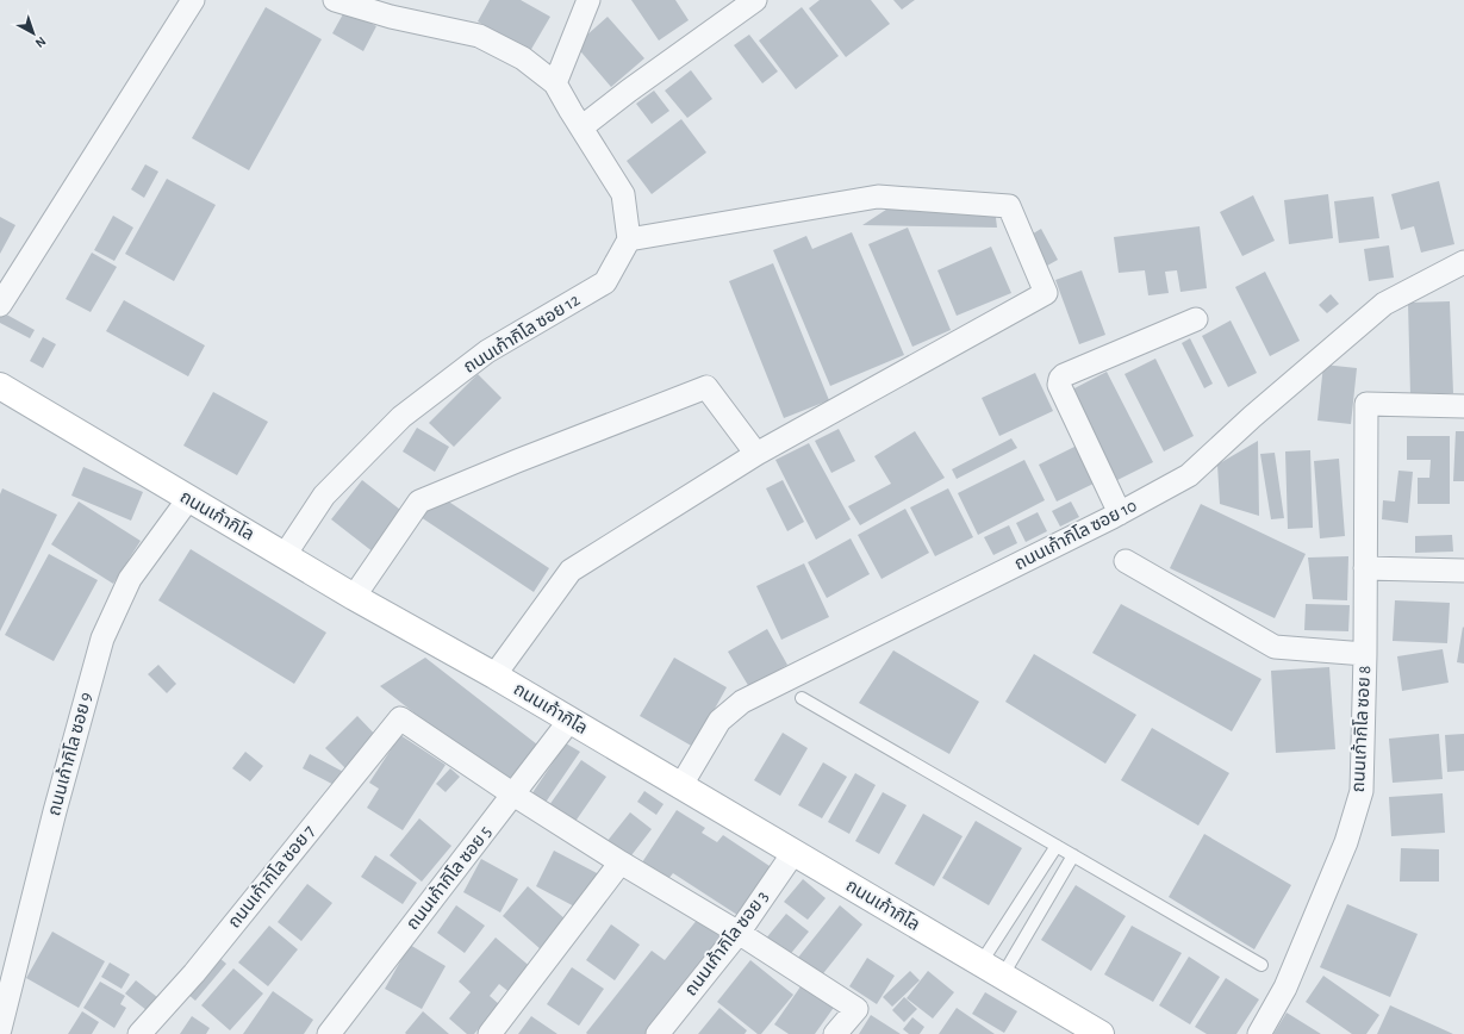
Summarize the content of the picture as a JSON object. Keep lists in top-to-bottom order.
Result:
{
  "streets": {
    "main road": ["ถนนเก้ากิโล"],
    "street": [
      "ถนนเก้ากิโล ซอย 12",
      "ถนนเก้ากิโล ซอย 10",
      "ถนนเก้ากิโล ซอย 8",
      "ถนนเก้ากิโล ซอย 9",
      "ถนนเก้ากิโล ซอย 7",
      "ถนนเก้ากิโล ซอย 5",
      "ถนนเก้ากิโล ซอย 3"
    ]
  },
  "crossings": [
    ["ถนนเก้ากิโล ซอย 12", "ถนนเก้ากิโล"],
    ["ถนนเก้ากิโล", "ถนนเก้ากิโล ซอย 10"],
    ["ถนนเก้ากิโล", "ถนนเก้ากิโล ซอย 9"],
    ["ถนนเก้ากิโล", "ถนนเก้ากิโล ซอย 5"],
    ["ถนนเก้ากิโล", "ถนนเก้ากิโล ซอย 3"],
    ["ถนนเก้ากิโล ซอย 7", "ถนนเก้ากิโล ซอย 5"]
  ],
  "north": "bottom right"
}
